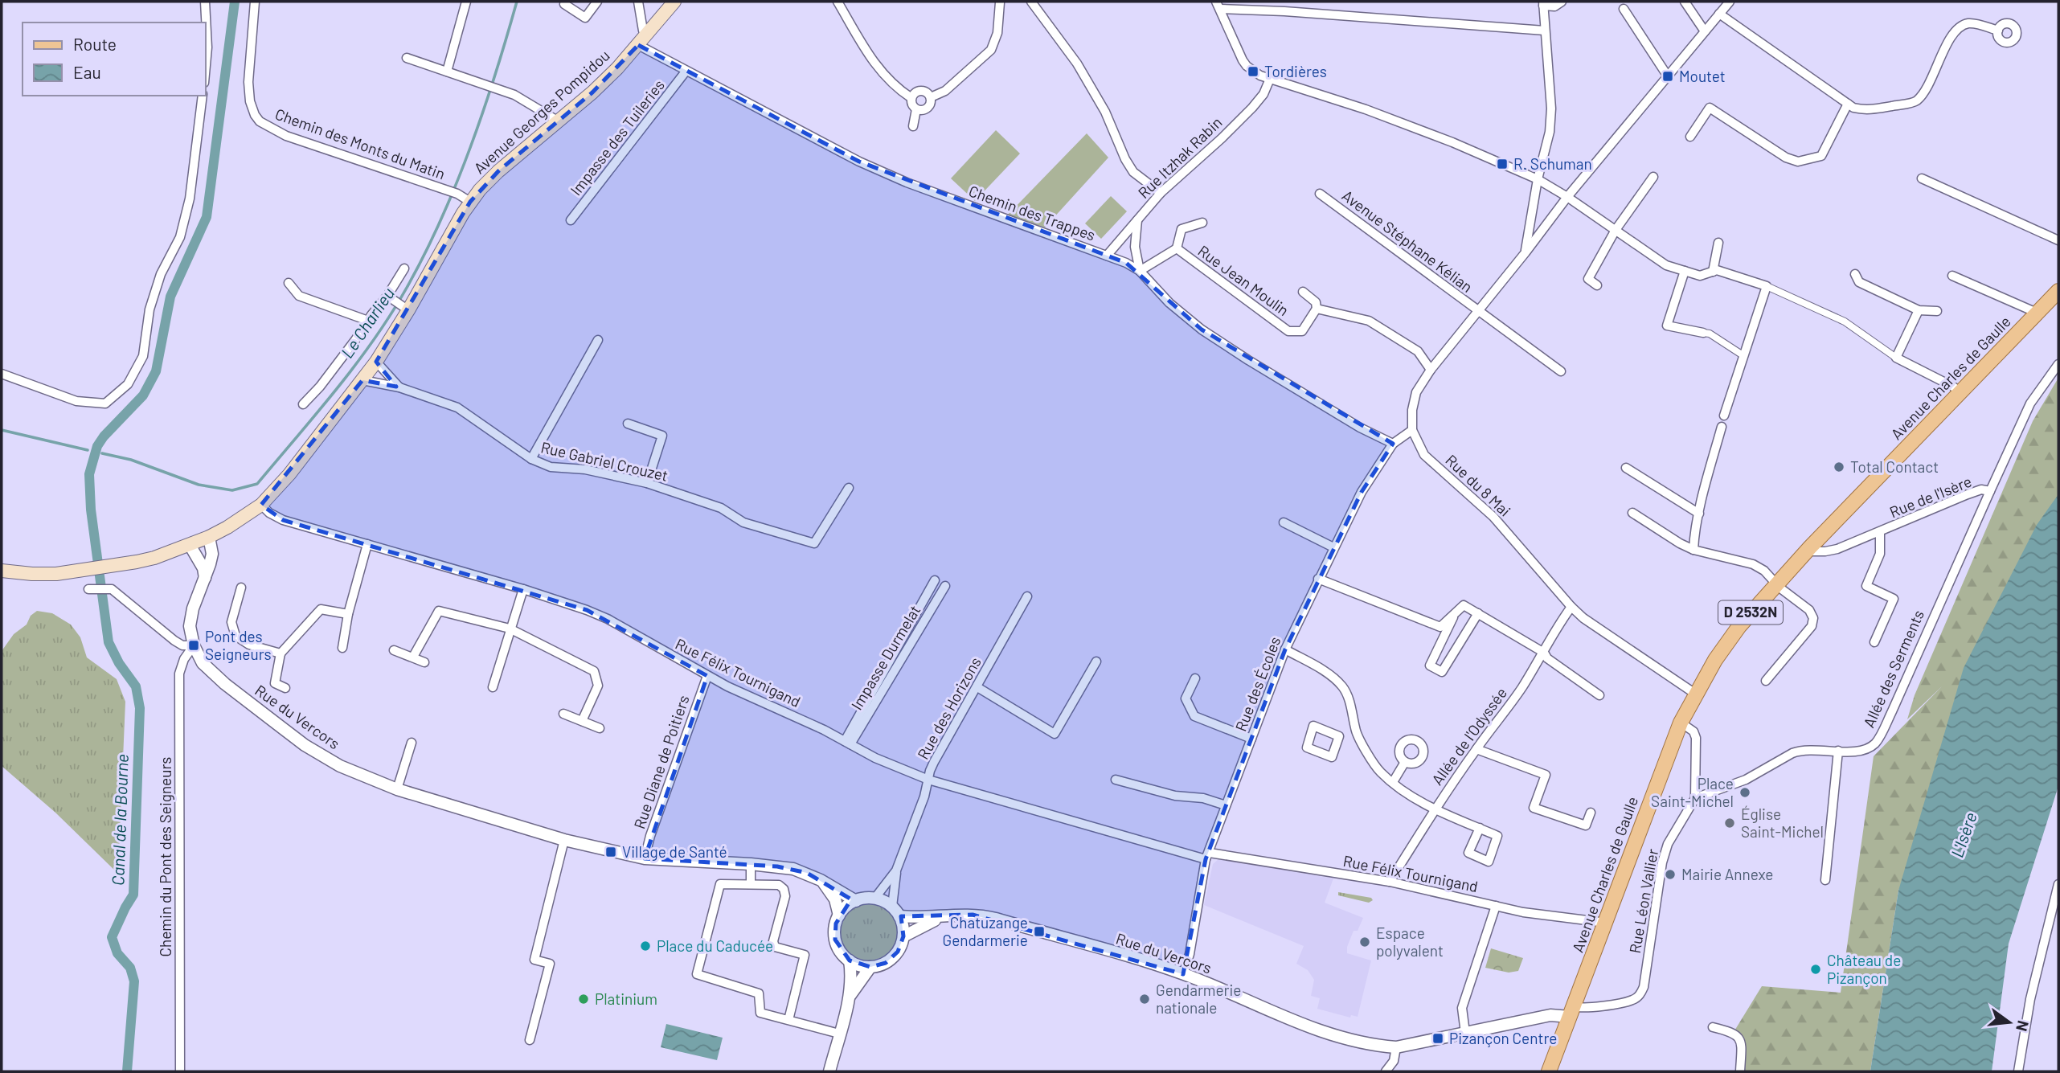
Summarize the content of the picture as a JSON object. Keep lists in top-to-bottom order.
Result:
{
  "streets": {
    "main road": ["Avenue Georges Pompidou", "Avenue Charles de Gaulle", "D 2532N"],
    "street": [
      "Impasse des Tuileries",
      "Chemin des Monts du Matin",
      "Rue Itzhak Rabin",
      "Chemin des Trappes",
      "Avenue Stéphane Kélian",
      "Rue Jean Moulin",
      "Rue Gabriel Crouzet",
      "Rue du 8 Mai",
      "Rue de l'Isère",
      "Impasse Durmelat",
      "Allée des Serments",
      "Rue Félix Tournigand",
      "Rue des Écoles",
      "Rue des Horizons",
      "Rue du Vercors",
      "Allée de l'Odyssée",
      "Rue Diane de Poitiers",
      "Chemin du Pont des Seigneurs",
      "Rue Léon Vallier"
    ]
  },
  "crossings": [
    ["Avenue Georges Pompidou", "Chemin des Monts du Matin"],
    ["Avenue Georges Pompidou", "Chemin des Trappes"],
    ["Avenue Georges Pompidou", "Rue Gabriel Crouzet"],
    ["Avenue Georges Pompidou", "Rue Félix Tournigand"],
    ["Avenue Georges Pompidou", "Rue du Vercors"],
    ["Impasse des Tuileries", "Chemin des Trappes"],
    ["Rue Itzhak Rabin", "Chemin des Trappes"],
    ["Chemin des Trappes", "Rue des Écoles"],
    ["Avenue Stéphane Kélian", "Rue du 8 Mai"],
    ["Avenue Charles de Gaulle", "Rue du 8 Mai"],
    ["Avenue Charles de Gaulle", "Rue de l'Isère"],
    ["Avenue Charles de Gaulle", "Rue Félix Tournigand"],
    ["Avenue Charles de Gaulle", "Rue du Vercors"],
    ["Avenue Charles de Gaulle", "Rue Léon Vallier"],
    ["Rue du 8 Mai", "Rue des Écoles"],
    ["Rue du 8 Mai", "Allée de l'Odyssée"],
    ["Rue de l'Isère", "Allée des Serments"],
    ["Impasse Durmelat", "Rue Félix Tournigand"],
    ["Allée des Serments", "Rue Léon Vallier"],
    ["Rue Félix Tournigand", "Rue des Écoles"],
    ["Rue Félix Tournigand", "Rue des Horizons"],
    ["Rue Félix Tournigand", "Allée de l'Odyssée"],
    ["Rue Félix Tournigand", "Rue Diane de Poitiers"],
    ["Rue des Écoles", "Rue du Vercors"],
    ["Rue des Horizons", "Rue du Vercors"],
    ["Rue du Vercors", "Rue Diane de Poitiers"],
    ["Rue du Vercors", "Chemin du Pont des Seigneurs"],
    ["Rue du Vercors", "Rue Léon Vallier"]
  ],
  "water": ["Le Charlieu", "Canal de la Bourne", "L'Isère"],
  "places": {
    "transit": [
      "Tordières",
      "Moutet",
      "R. Schuman",
      "Pont des Seigneurs",
      "Village de Santé",
      "Chatuzange Gendarmerie",
      "Pizançon Centre"
    ],
    "other": [
      "Total Contact",
      "Place Saint-Michel",
      "Église Saint-Michel",
      "Mairie Annexe",
      "Espace polyvalent",
      "Place du Caducée",
      "Château de Pizançon",
      "Platinium",
      "Gendarmerie nationale"
    ]
  },
  "legend": ["Route", "Eau"],
  "north": "right"
}
